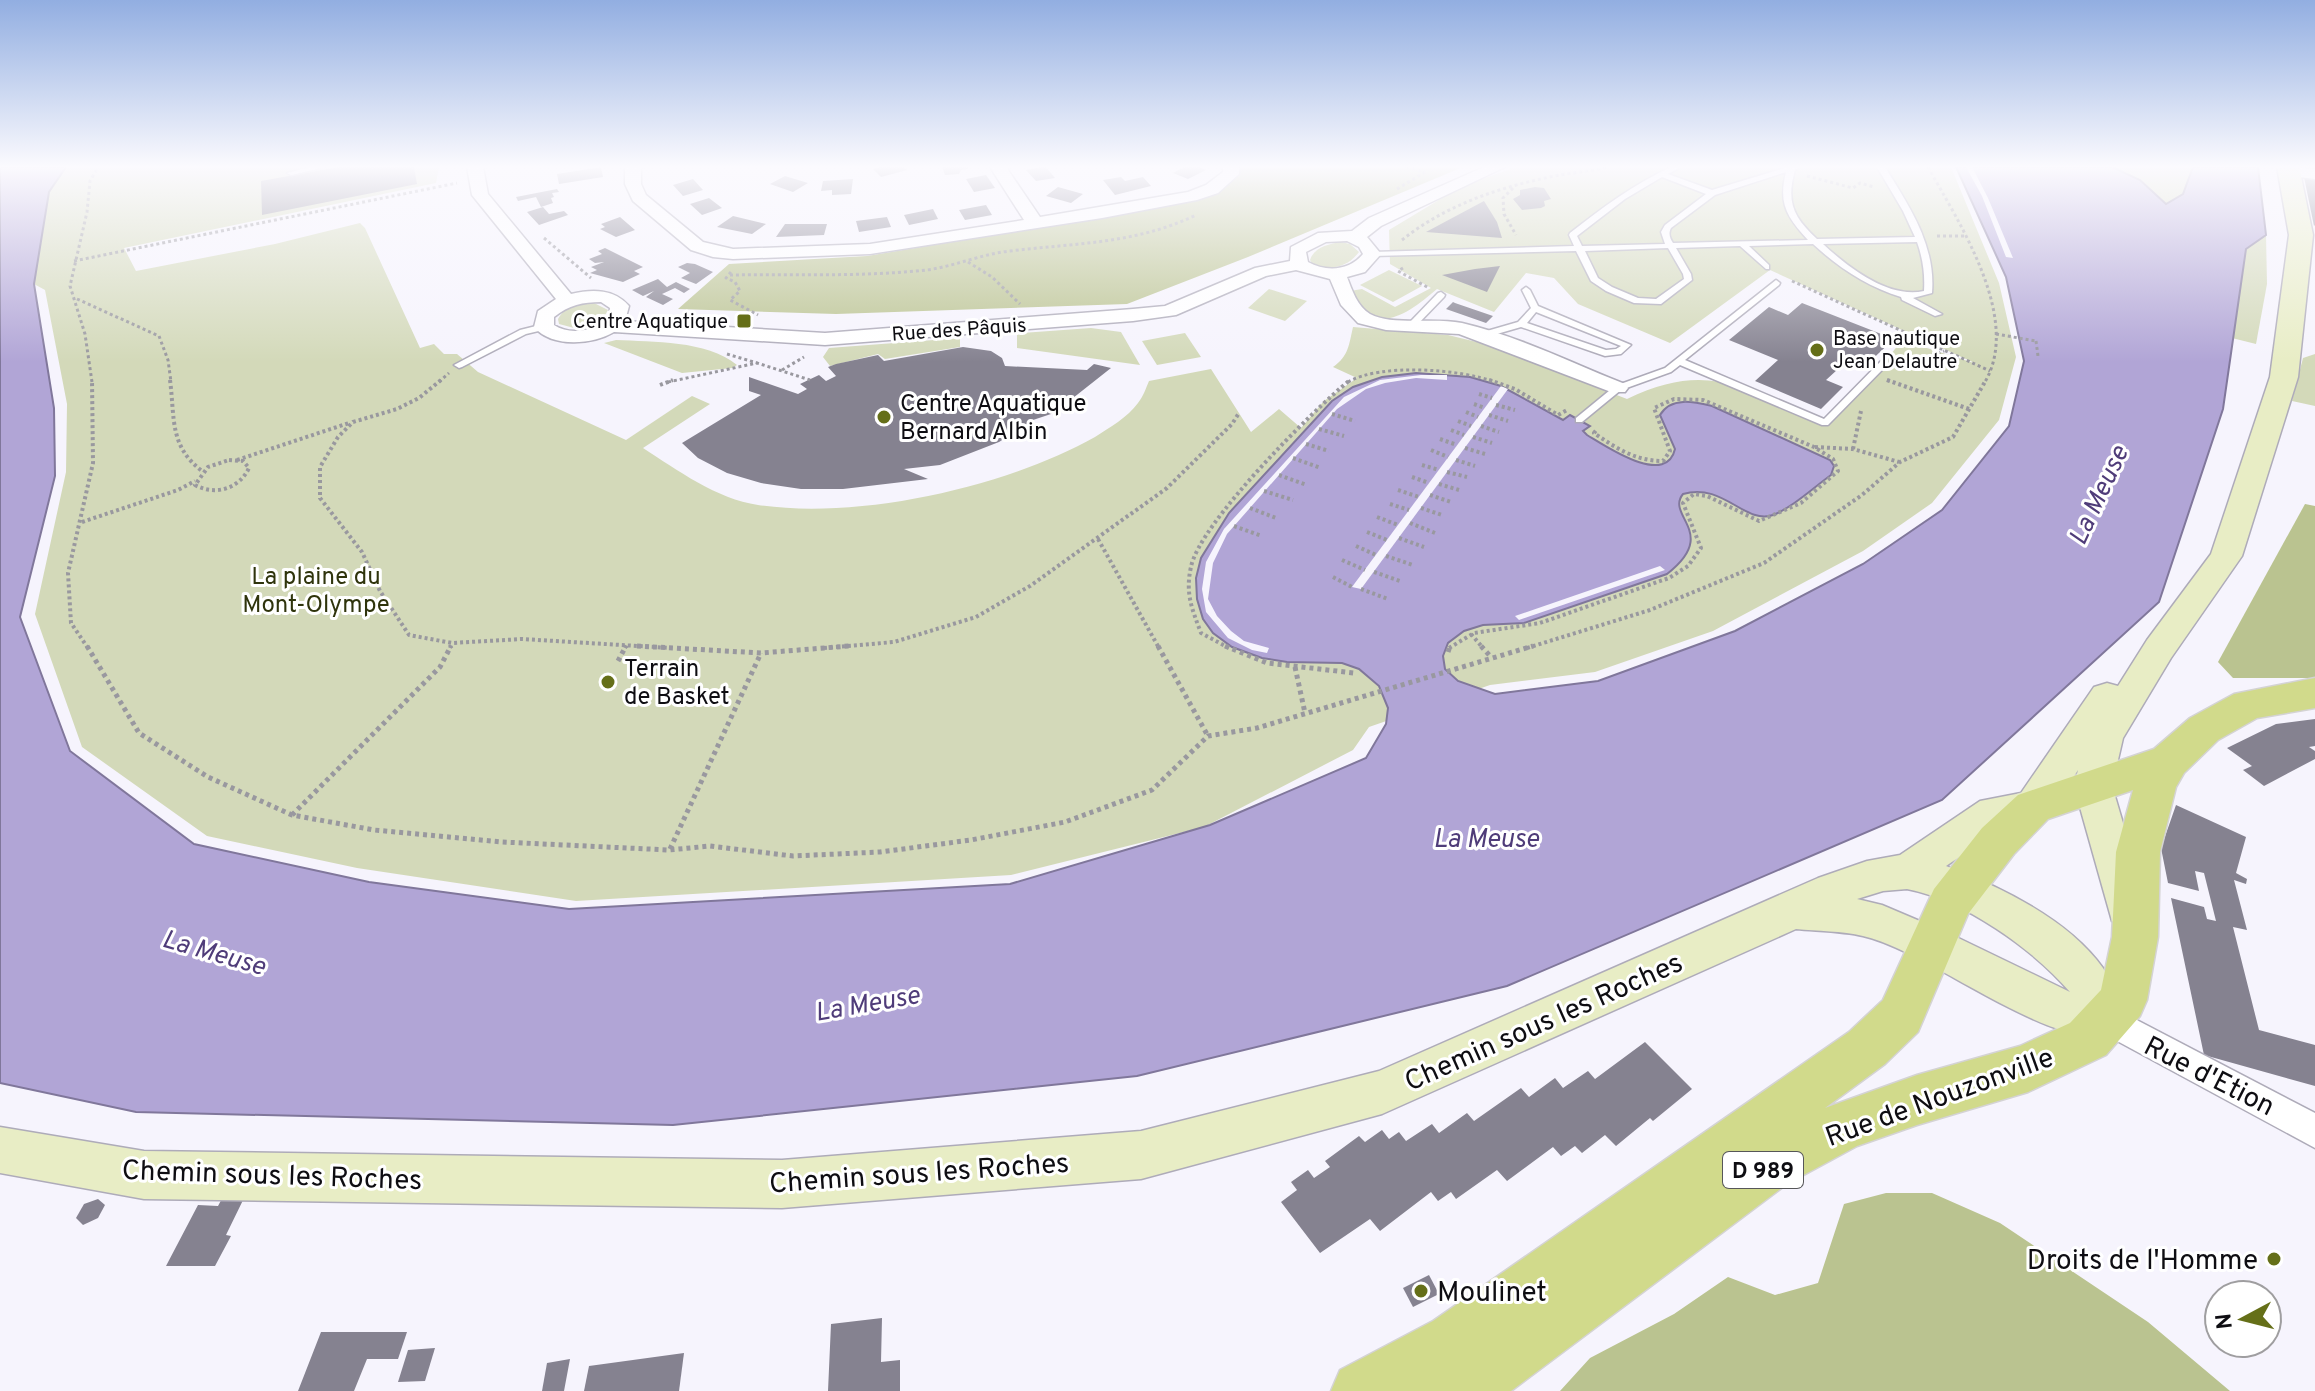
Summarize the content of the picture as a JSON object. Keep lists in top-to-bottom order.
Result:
{
  "streets": {
    "main road": ["Rue de Nouzonville", "D 989"],
    "street": ["Rue des Pâquis", "Chemin sous les Roches", "Rue d'Etion"]
  },
  "crossings": [
    ["Chemin sous les Roches", "Rue d'Etion"],
    ["Chemin sous les Roches", "Rue de Nouzonville"],
    ["Chemin sous les Roches", "D 989"],
    ["Rue d'Etion", "Rue de Nouzonville"],
    ["Rue d'Etion", "D 989"],
    ["Rue de Nouzonville", "D 989"]
  ],
  "water": ["La Meuse"],
  "parks": ["La plaine du Mont-Olympe"],
  "places": {
    "transit": ["Centre Aquatique"],
    "other": [
      "Base nautique Jean Delautre",
      "Centre Aquatique Bernard Albin",
      "Terrain de Basket",
      "Droits de l'Homme",
      "Moulinet"
    ]
  },
  "north": "left"
}
